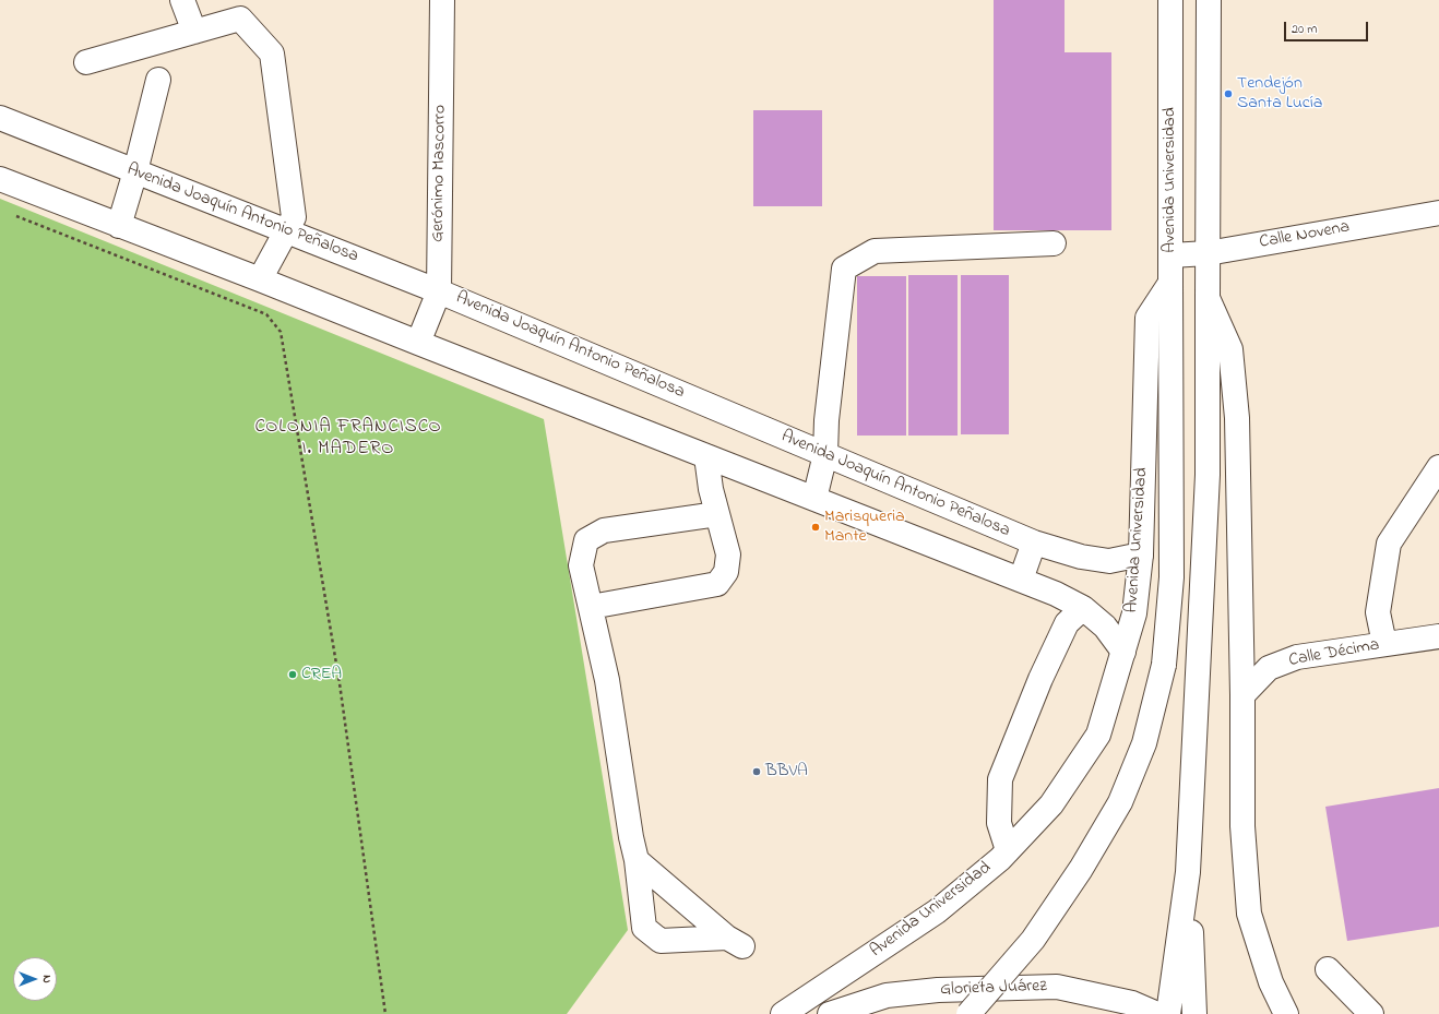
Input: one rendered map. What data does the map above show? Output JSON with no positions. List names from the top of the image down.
{
  "streets": {
    "main road": [
      "Gerónimo Mascorro",
      "Avenida Universidad",
      "Avenida Joaquín Antonio Peñalosa",
      "Calle Novena",
      "Calle Décima",
      "Glorieta Juárez"
    ]
  },
  "crossings": [
    ["Gerónimo Mascorro", "Avenida Joaquín Antonio Peñalosa"],
    ["Avenida Universidad", "Avenida Joaquín Antonio Peñalosa"],
    ["Avenida Universidad", "Calle Novena"]
  ],
  "districts": ["COLONIA FRANCISCO I. MADERO"],
  "places": [
    "Tendejón Santa Lucía",
    "Marisqueria Mante",
    "CREA",
    "BBVA"
  ],
  "scale_bar": "20 m",
  "north": "right"
}
